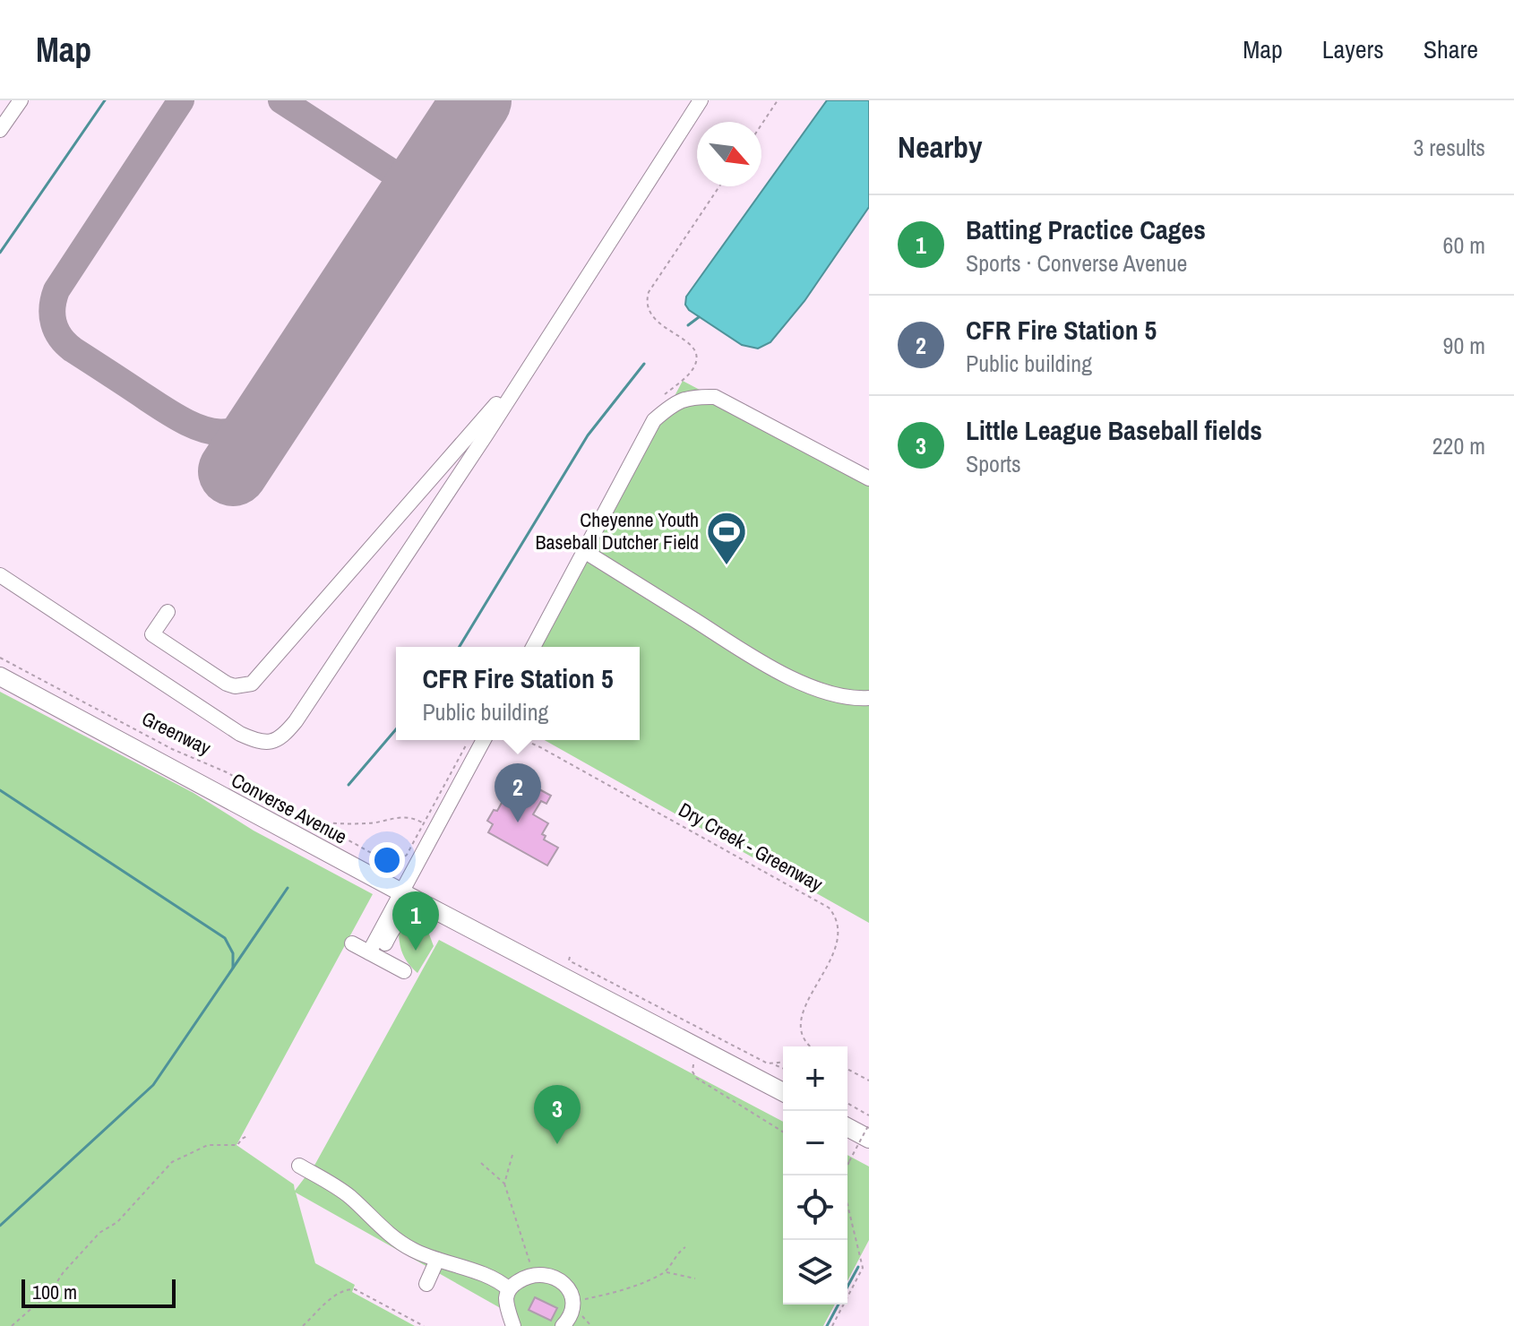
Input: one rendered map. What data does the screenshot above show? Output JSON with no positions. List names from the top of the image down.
{
  "streets": {
    "main road": ["Converse Avenue"],
    "path": ["Greenway", "Dry Creek - Greenway"]
  },
  "places": {
    "sports": ["Cheyenne Youth Baseball Dutcher Field"]
  },
  "scale_bar": "100 m",
  "north": "bottom right",
  "page": {
    "header": "Map",
    "nav": ["Map", "Layers", "Share"],
    "heading": ["Nearby", "3 results"],
    "list": [
      {
        "mark": "1",
        "name": "Batting Practice Cages",
        "note": "Sports · Converse Avenue",
        "value": "60 m"
      },
      {
        "mark": "2",
        "name": "CFR Fire Station 5",
        "note": "Public building",
        "value": "90 m"
      },
      {
        "mark": "3",
        "name": "Little League Baseball fields",
        "note": "Sports",
        "value": "220 m"
      }
    ],
    "popup": ["CFR Fire Station 5", "Public building"],
    "pins": ["2", "1", "3"],
    "map_buttons": ["+", "−"],
    "scale": "100 m"
  }
}
